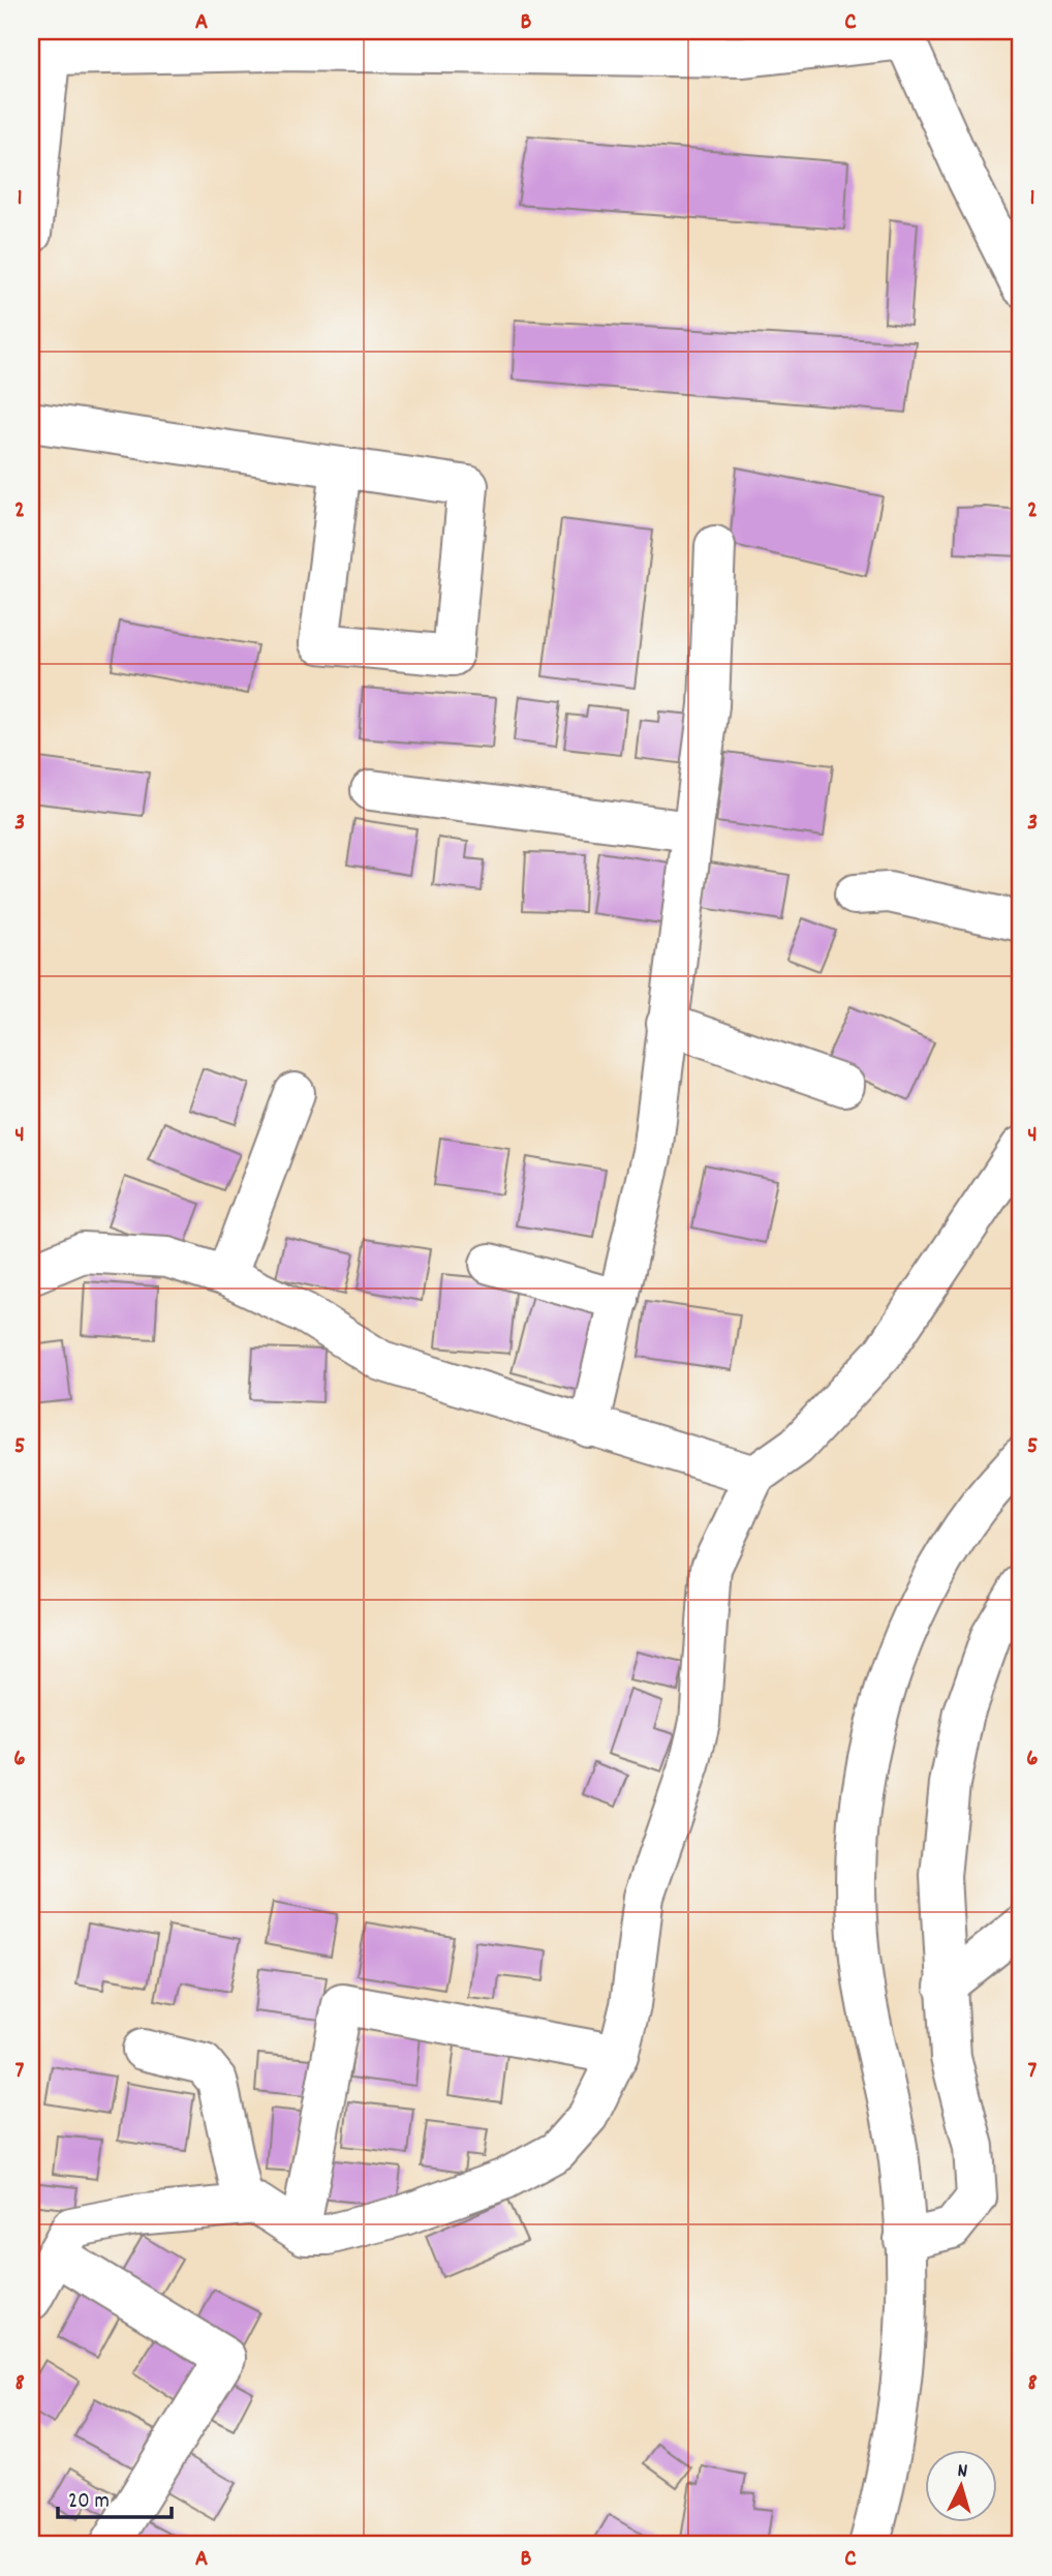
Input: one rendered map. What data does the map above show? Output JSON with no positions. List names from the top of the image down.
{
  "scale_bar": "20 m",
  "north": "top",
  "grid": {
    "columns": ["A", "B", "C"],
    "rows": [
      "1",
      "2",
      "3",
      "4",
      "5",
      "6",
      "7",
      "8"
    ]
  }
}
